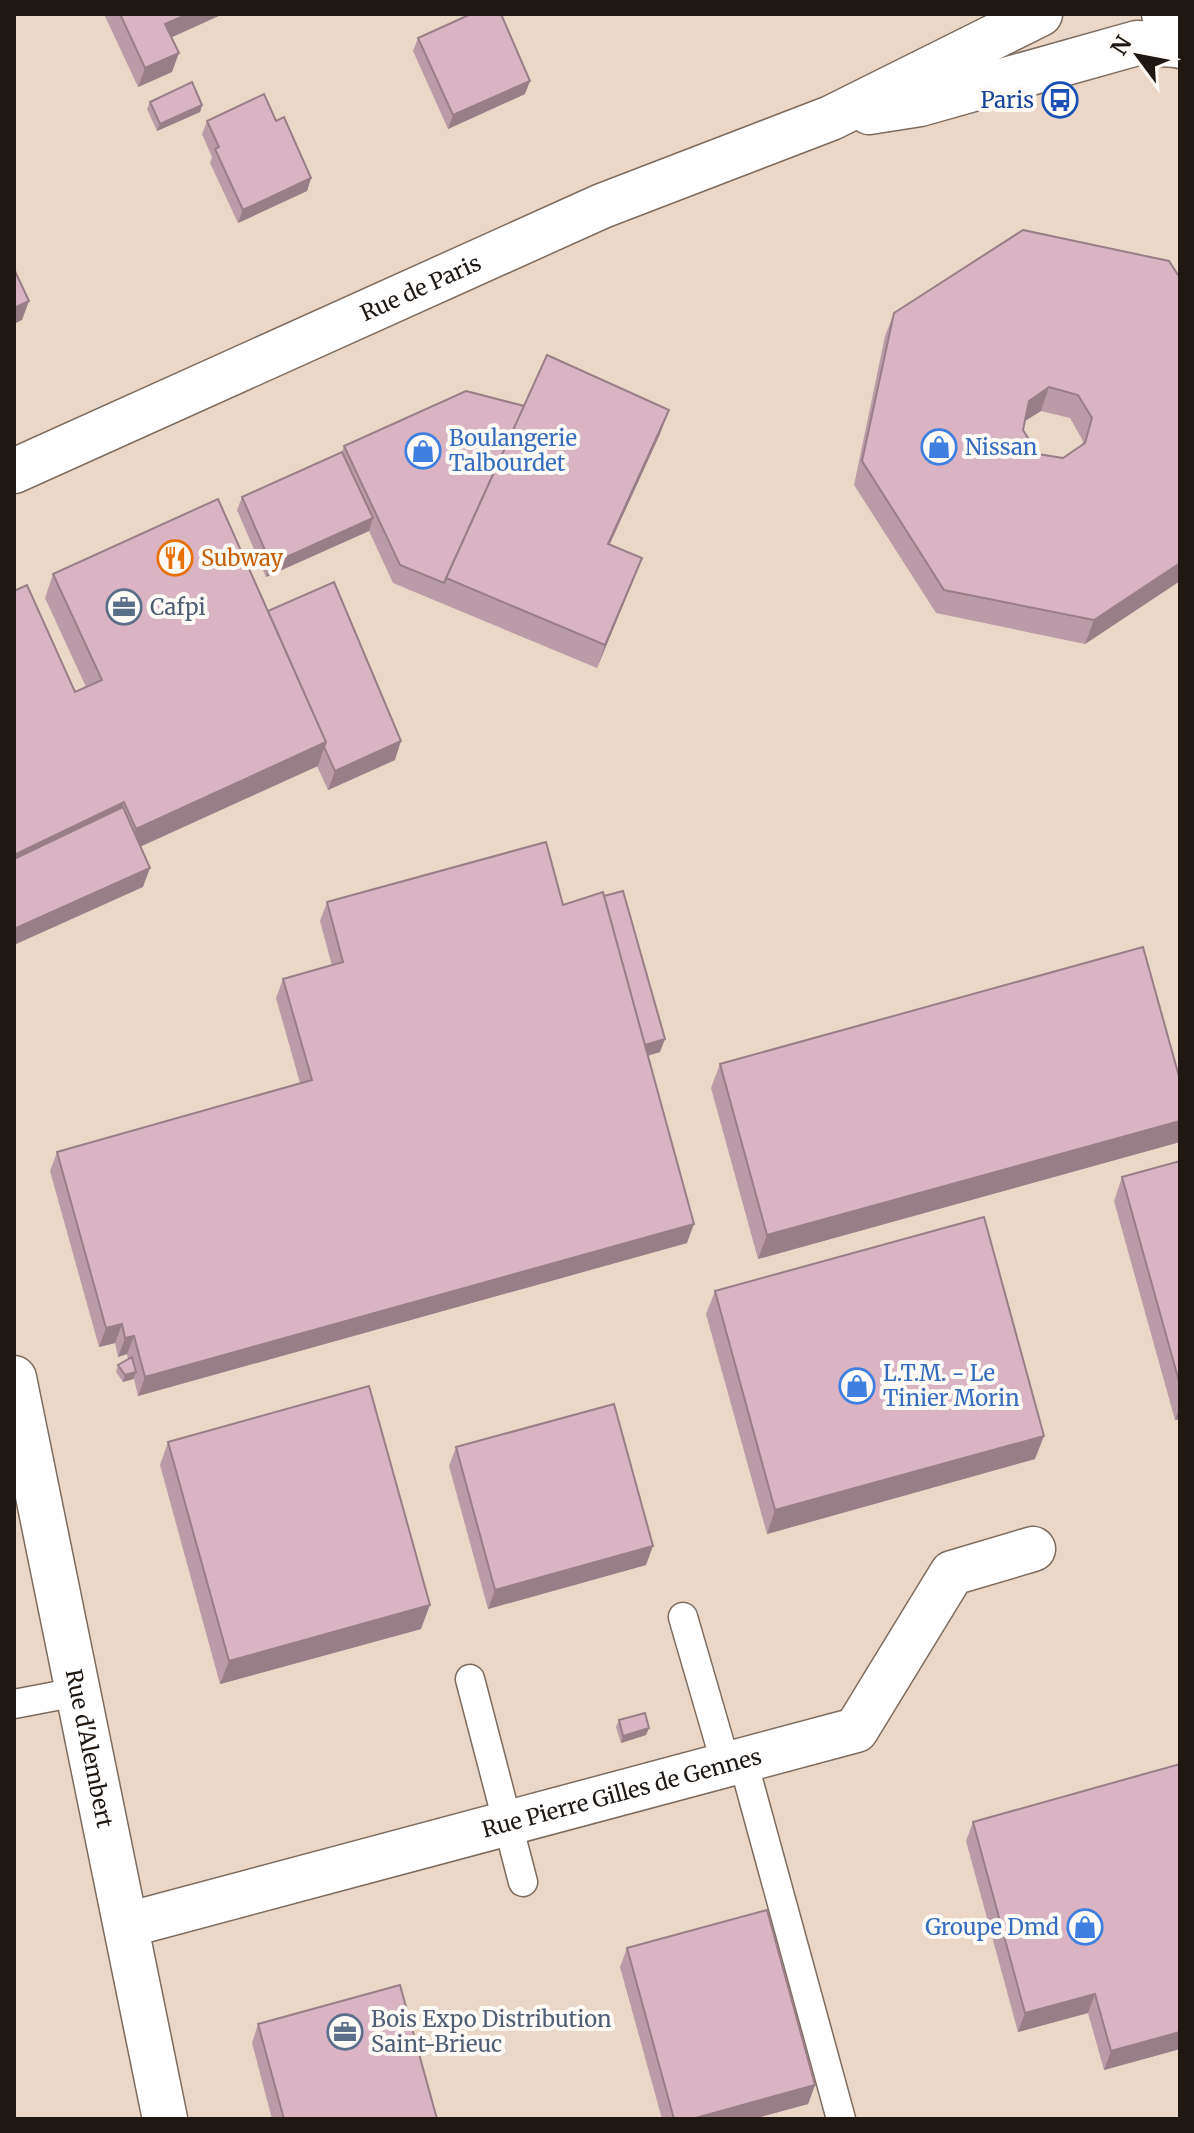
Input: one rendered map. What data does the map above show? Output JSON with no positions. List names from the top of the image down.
{
  "streets": {
    "street": ["Rue de Paris", "Rue d'Alembert", "Rue Pierre Gilles de Gennes"]
  },
  "crossings": [
    ["Rue d'Alembert", "Rue Pierre Gilles de Gennes"]
  ],
  "places": {
    "bus stop": ["Paris"],
    "shop": [
      "Nissan",
      "Boulangerie Talbourdet",
      "L.T.M. - Le Tinier Morin",
      "Groupe Dmd"
    ],
    "restaurant": ["Subway"],
    "office": ["Cafpi", "Bois Expo Distribution Saint-Brieuc"]
  },
  "north": "top left"
}
